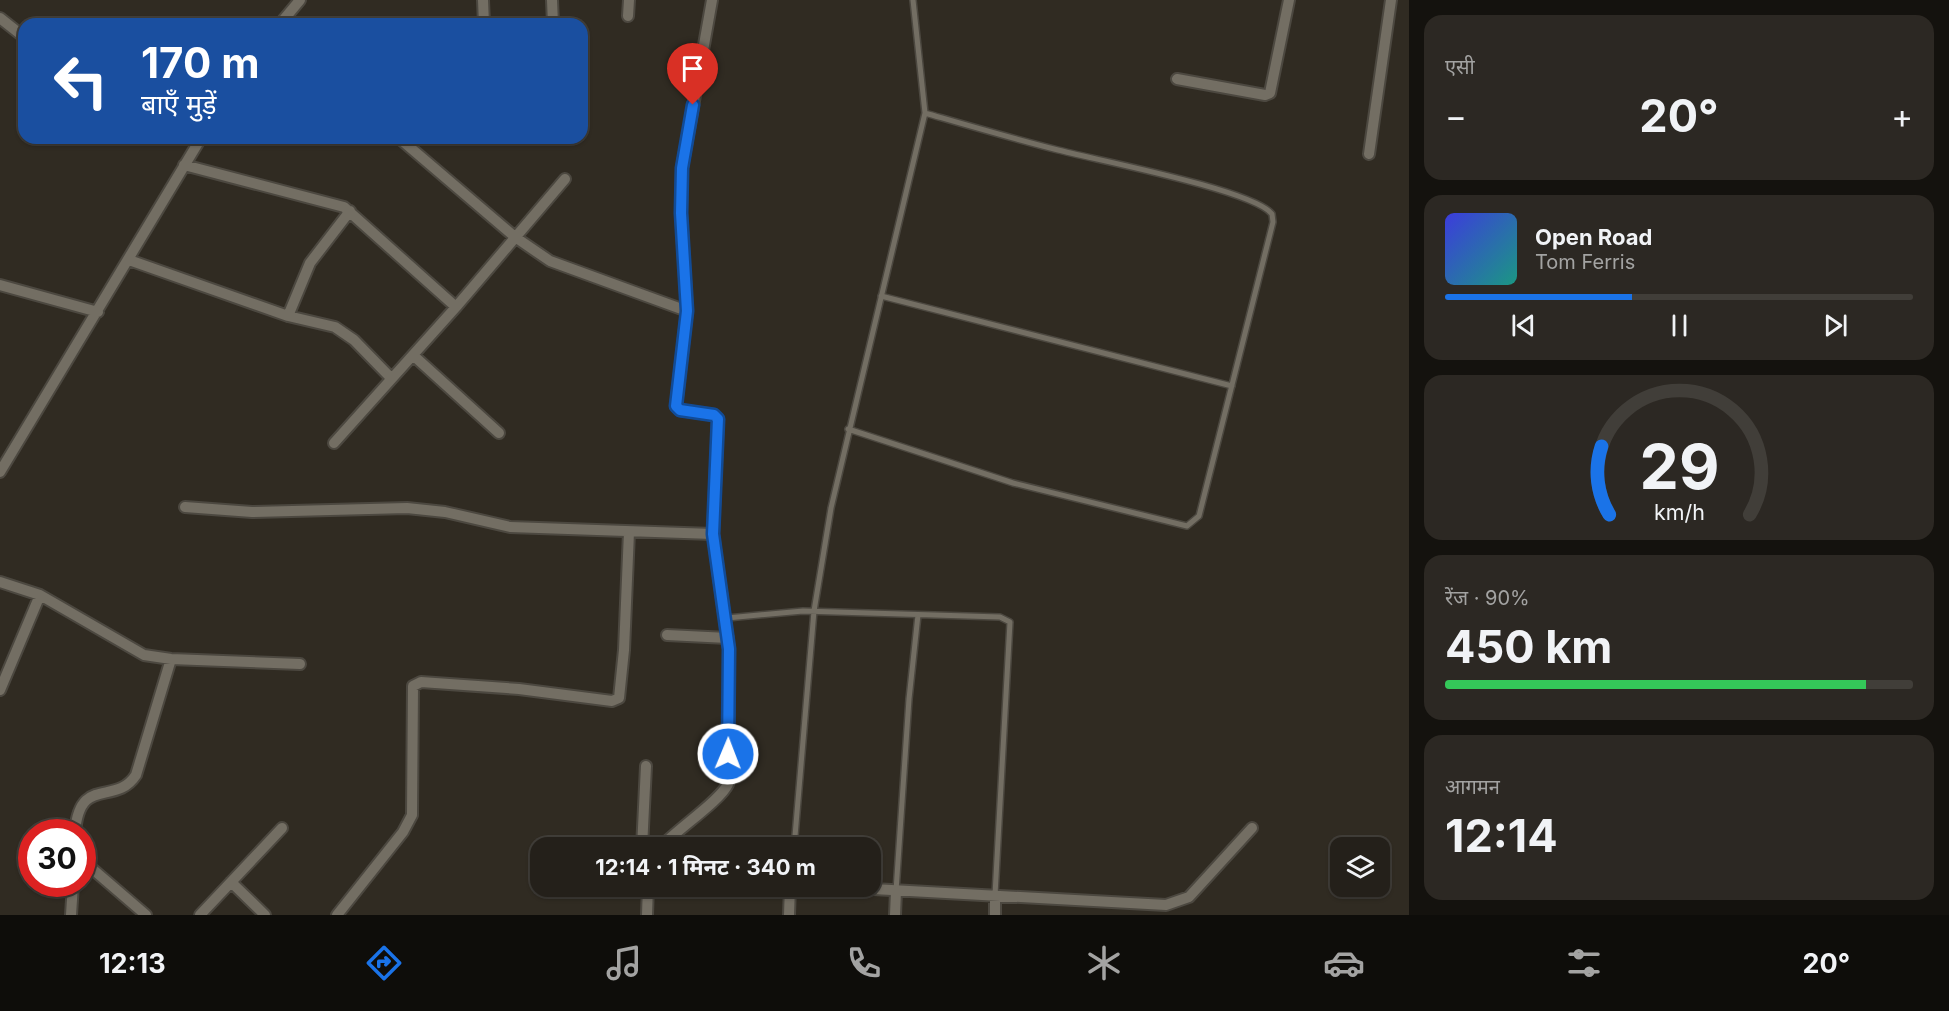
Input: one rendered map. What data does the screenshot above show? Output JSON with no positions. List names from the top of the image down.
{
  "page": {
    "tile": [
      "एसी",
      ["रेंज · 90%", "450 km"],
      ["आगमन", "12:14"]
    ],
    "turn": ["170 m", "बाएँ मुड़ें"],
    "heat": ["−", "20°", "+"],
    "song": ["Open Road", "Tom Ferris"],
    "limit": "30",
    "trip": "12:14 · 1 मिनट · 340 m",
    "tabs": ["12:13", "20°"],
    "gauge": ["29", "km/h"]
  }
}
